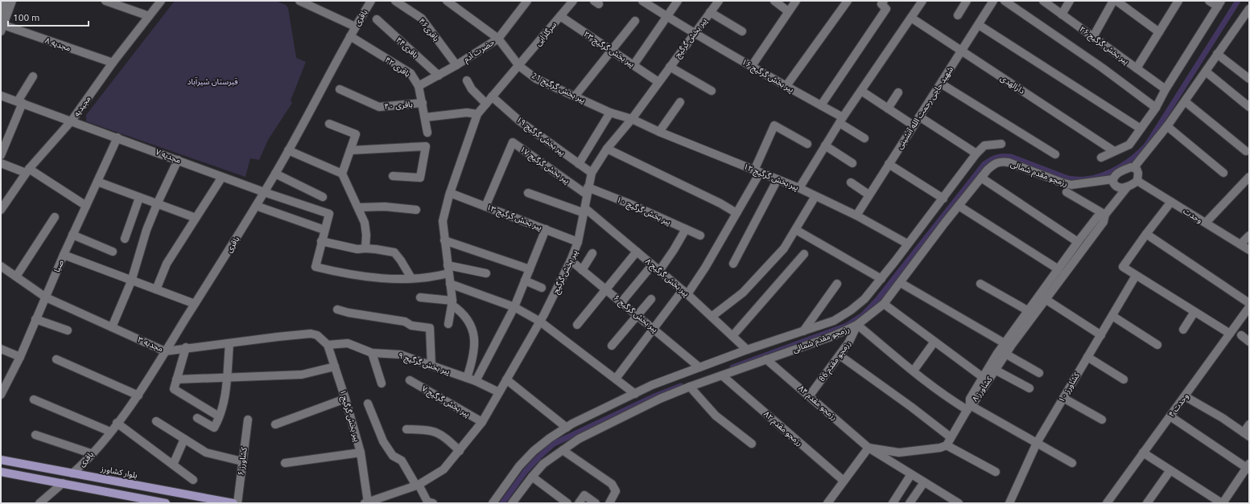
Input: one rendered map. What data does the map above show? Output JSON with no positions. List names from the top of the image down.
{
  "streets": {
    "main road": ["بلوار کشاورز"],
    "street": [
      "باقری",
      "باقری۴۶",
      "سرگلزایی",
      "پیر بخش گرگیج",
      "مجدیه ۸",
      "پیر بخش گرگیج ۲۶",
      "باقری۴۴",
      "پیر بخش گرگیج ۲۳",
      "حضرت آدم",
      "باقری ۴۲",
      "پیر بخش گرگیج ۱۶",
      "دارالهدی",
      "پیر بخش گرگیج 21",
      "باقری ۴۰",
      "مجیدیه",
      "شهید حاجی رحمت الله آنشینی",
      "پیر بخش گرگیج ۱۹",
      "مجدیه ۷",
      "پیر بخش گرگیج ۱۷",
      "رزمجو مقدم شمالی",
      "پیر بخش گرگیج ۱۲",
      "پیر بخش گرگیج ۱۰",
      "وحدت",
      "پیر بخش گرگیج ۱۳",
      "صبا",
      "پیر بخش گرگیج ۸",
      "پیر بخش گرگیج ۶",
      "مجدیه ۳",
      "رزمجو مقدم 86",
      "پیر بخش گرگیج ۹",
      "کشاورز ۱۰",
      "کشاورز ۸",
      "پیر بخش گرگیج ۷",
      "رزمجو مقدم ۸۴",
      "وحدت ۴",
      "پیر بخش گرگیج ۱",
      "رزمجو مقدم ۸۲",
      "کشاورز ۶"
    ]
  },
  "crossings": [
    ["باقری", "باقری ۴۲"],
    ["باقری", "مجدیه ۷"],
    ["باقری", "مجدیه ۳"],
    ["باقری", "بلوار کشاورز"],
    ["باقری۴۶", "حضرت آدم"],
    ["سرگلزایی", "پیر بخش گرگیج ۲۳"],
    ["سرگلزایی", "پیر بخش گرگیج 21"],
    ["سرگلزایی", "پیر بخش گرگیج ۱۹"],
    ["پیر بخش گرگیج", "پیر بخش گرگیج ۲۳"],
    ["پیر بخش گرگیج", "پیر بخش گرگیج ۱۶"],
    ["پیر بخش گرگیج", "پیر بخش گرگیج 21"],
    ["پیر بخش گرگیج", "پیر بخش گرگیج ۱۹"],
    ["پیر بخش گرگیج", "پیر بخش گرگیج ۱۷"],
    ["پیر بخش گرگیج", "پیر بخش گرگیج ۱۲"],
    ["پیر بخش گرگیج", "پیر بخش گرگیج ۱۰"],
    ["پیر بخش گرگیج", "پیر بخش گرگیج ۱۳"],
    ["پیر بخش گرگیج", "پیر بخش گرگیج ۸"],
    ["پیر بخش گرگیج", "پیر بخش گرگیج ۶"],
    ["پیر بخش گرگیج", "پیر بخش گرگیج ۹"],
    ["پیر بخش گرگیج", "پیر بخش گرگیج ۷"],
    ["پیر بخش گرگیج", "پیر بخش گرگیج ۱"],
    ["مجدیه ۸", "مجیدیه"],
    ["باقری۴۴", "حضرت آدم"],
    ["حضرت آدم", "باقری ۴۲"],
    ["حضرت آدم", "پیر بخش گرگیج 21"],
    ["باقری ۴۲", "باقری ۴۰"],
    ["دارالهدی", "شهید حاجی رحمت الله آنشینی"],
    ["پیر بخش گرگیج 21", "پیر بخش گرگیج ۱۲"],
    ["مجیدیه", "مجدیه ۷"],
    ["شهید حاجی رحمت الله آنشینی", "پیر بخش گرگیج ۱۲"],
    ["مجدیه ۷", "صبا"],
    ["پیر بخش گرگیج ۱۷", "پیر بخش گرگیج ۱۰"],
    ["پیر بخش گرگیج ۱۷", "پیر بخش گرگیج ۱۳"],
    ["رزمجو مقدم شمالی", "وحدت"],
    ["رزمجو مقدم شمالی", "رزمجو مقدم 86"],
    ["رزمجو مقدم شمالی", "رزمجو مقدم ۸۴"],
    ["رزمجو مقدم شمالی", "رزمجو مقدم ۸۲"],
    ["صبا", "مجدیه ۳"],
    ["مجدیه ۳", "پیر بخش گرگیج ۱"],
    ["رزمجو مقدم 86", "رزمجو مقدم ۸۴"],
    ["پیر بخش گرگیج ۹", "پیر بخش گرگیج ۱"]
  ],
  "parks": ["قبرستان شیرآباد"],
  "scale_bar": "100 m"
}
